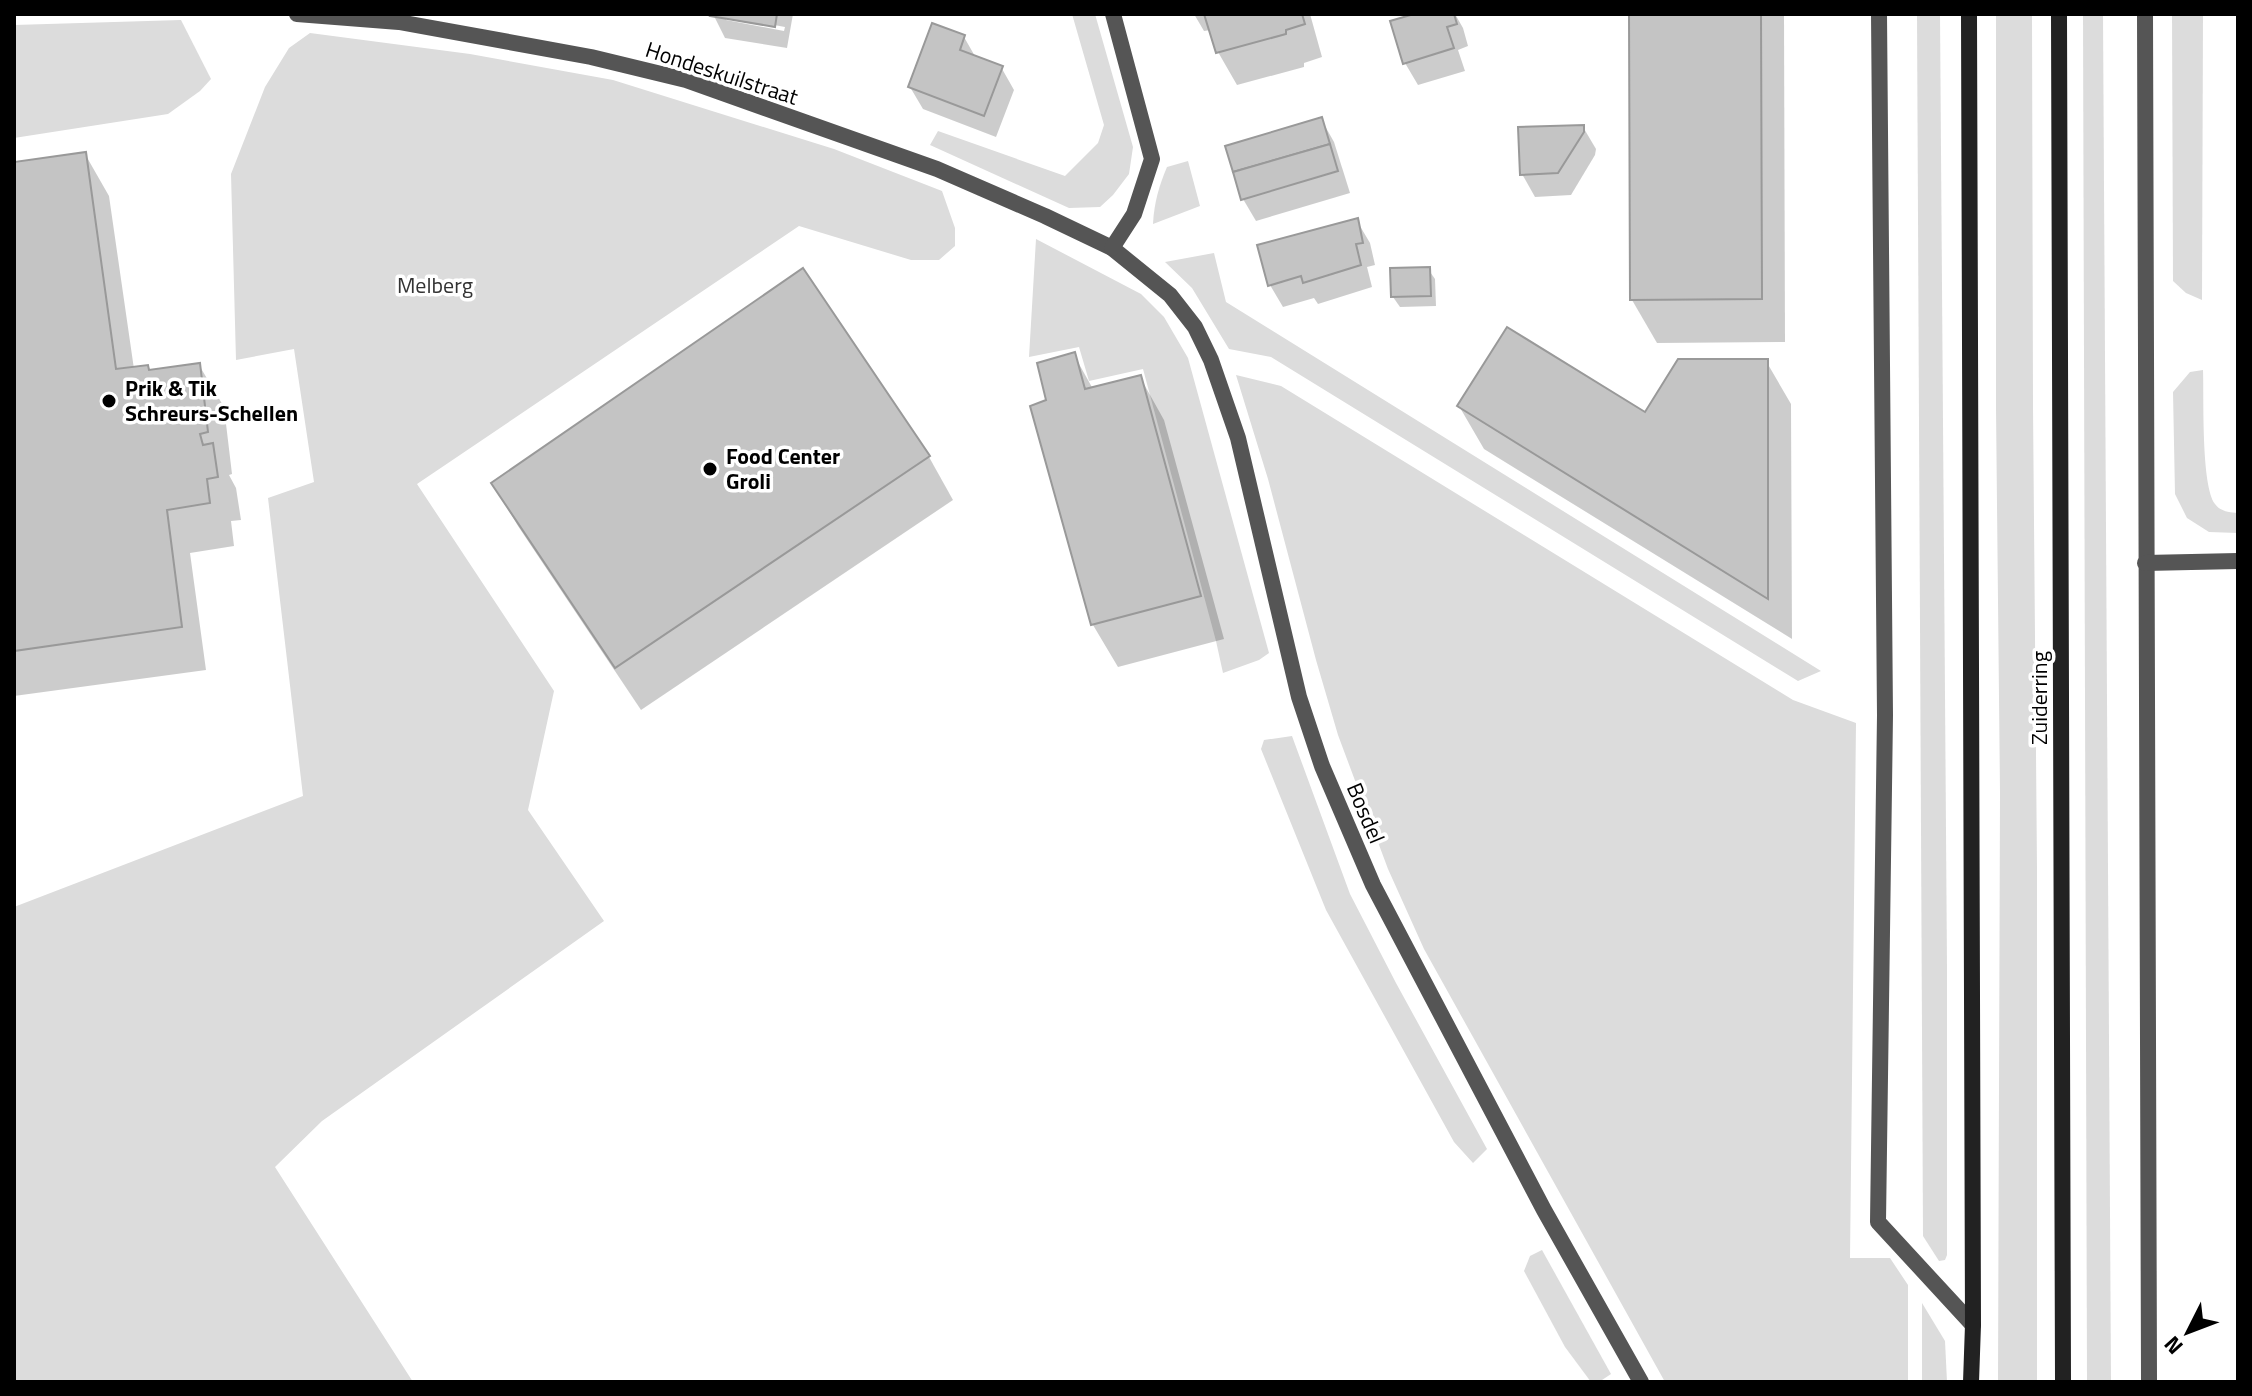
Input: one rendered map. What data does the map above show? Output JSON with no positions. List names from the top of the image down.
{
  "streets": {
    "main road": ["Zuiderring"],
    "street": ["Hondeskuilstraat", "Bosdel"]
  },
  "crossings": [
    ["Hondeskuilstraat", "Bosdel"]
  ],
  "parks": ["Melberg"],
  "places": ["Prik & Tik Schreurs-Schellen", "Food Center Groli"],
  "north": "bottom left"
}
